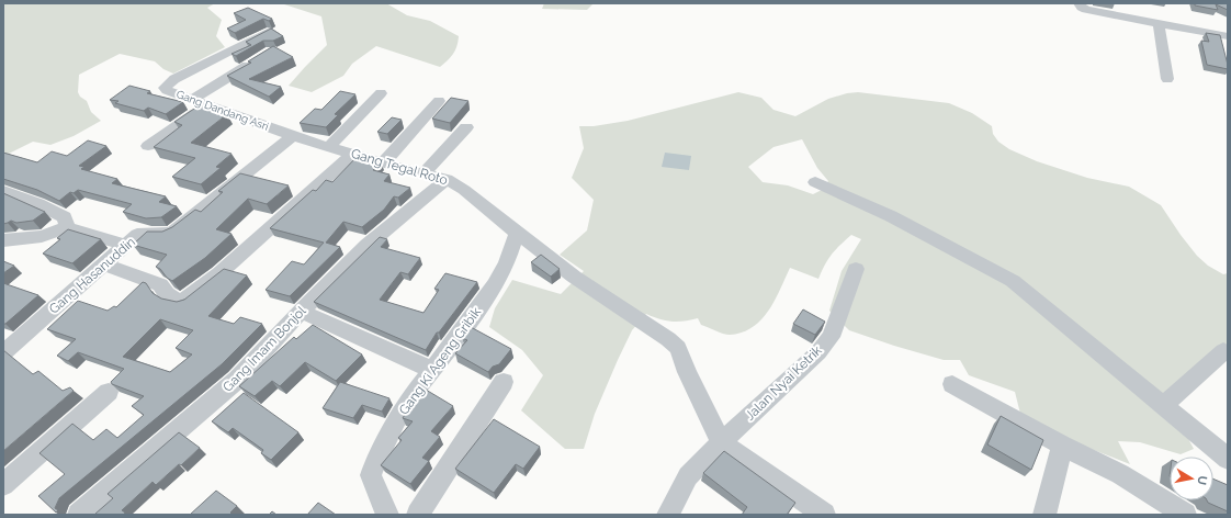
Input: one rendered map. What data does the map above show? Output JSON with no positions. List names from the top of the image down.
{
  "streets": {
    "street": [
      "Gang Dandang Asri",
      "Gang Tegal Roto",
      "Gang Hasanuddin",
      "Gang Imam Bonjol",
      "Gang Ki Ageng Gribik",
      "Jalan Nyai Ketrik"
    ]
  },
  "crossings": [
    ["Gang Dandang Asri", "Gang Tegal Roto"],
    ["Gang Dandang Asri", "Gang Hasanuddin"],
    ["Gang Tegal Roto", "Gang Hasanuddin"],
    ["Gang Tegal Roto", "Gang Imam Bonjol"],
    ["Gang Tegal Roto", "Gang Ki Ageng Gribik"],
    ["Gang Tegal Roto", "Jalan Nyai Ketrik"]
  ],
  "north": "right"
}
